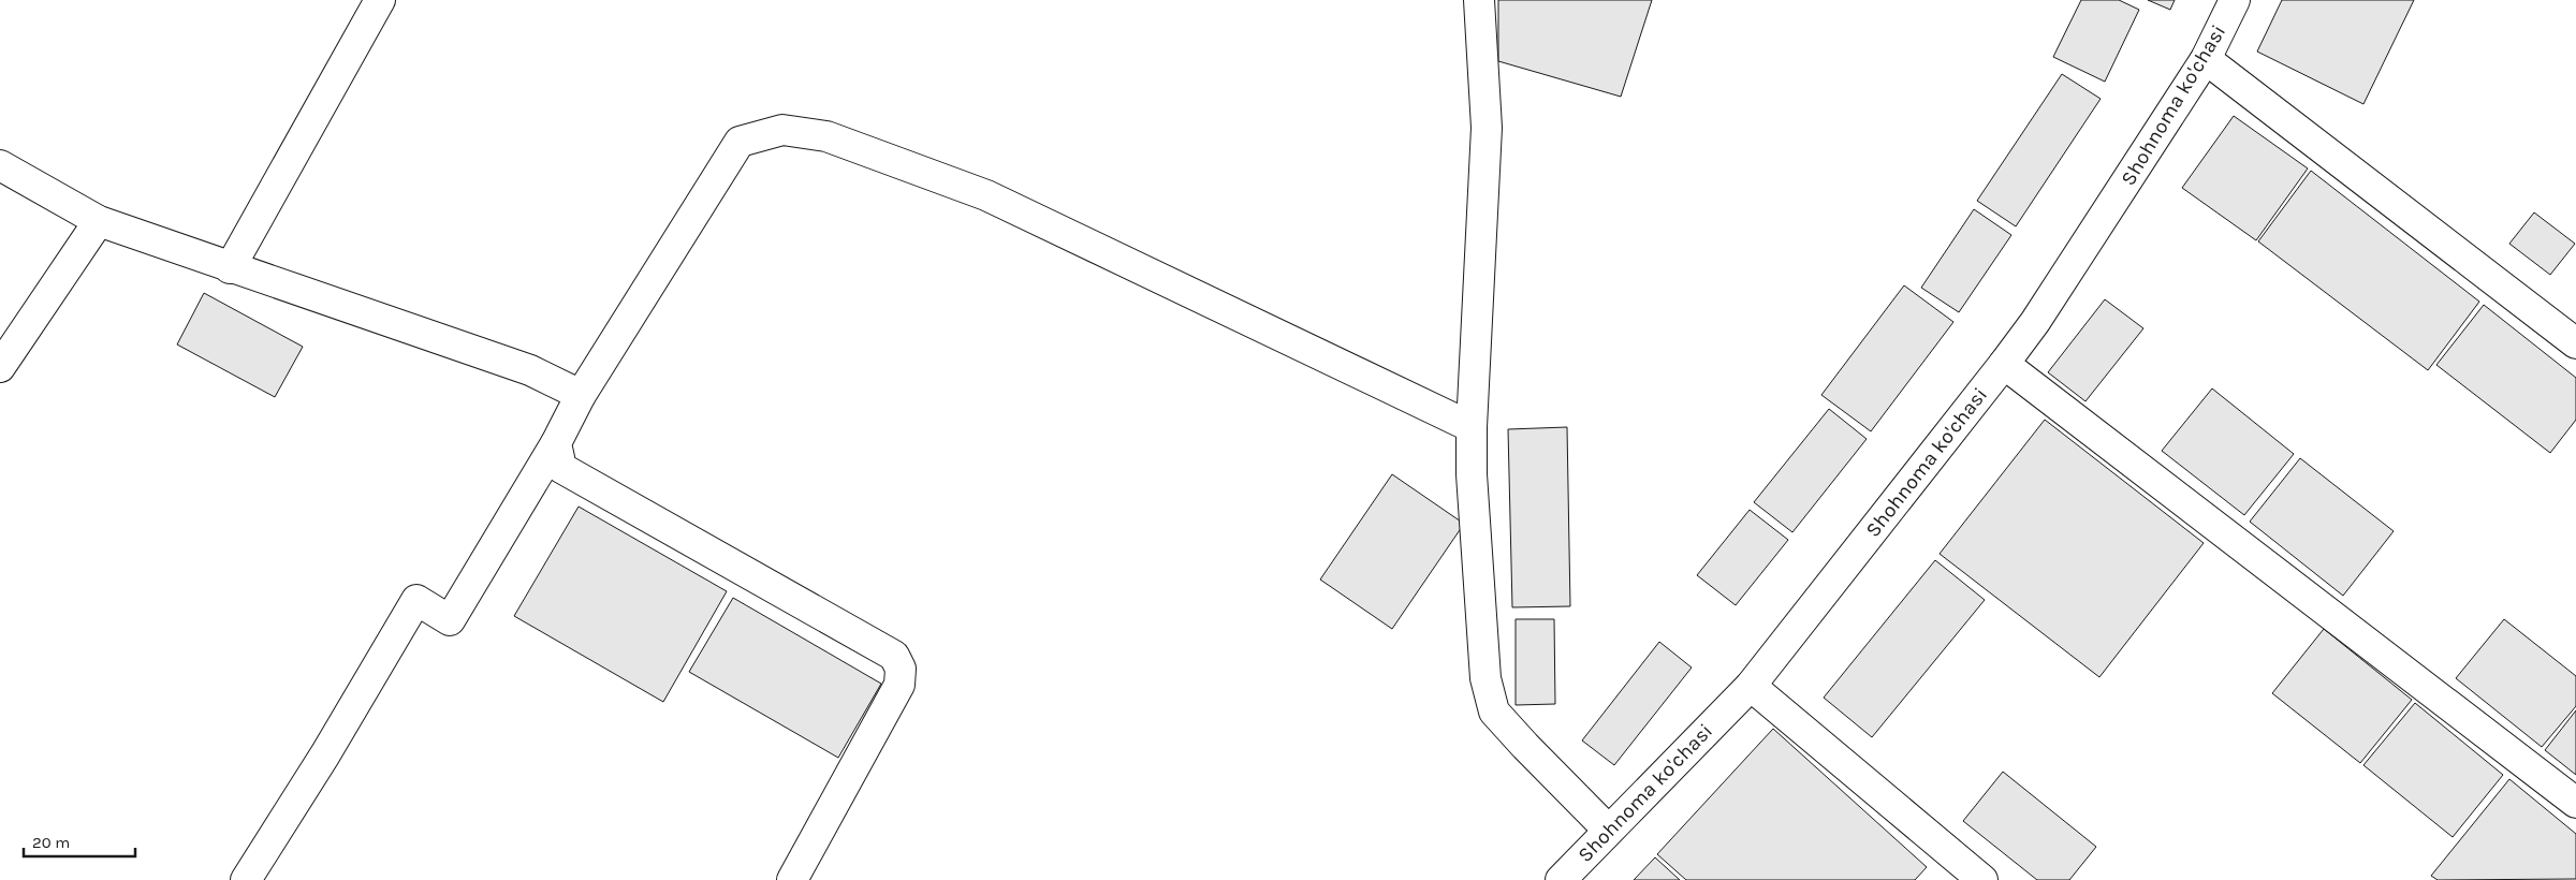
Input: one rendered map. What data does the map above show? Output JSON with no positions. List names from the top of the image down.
{
  "streets": {
    "street": ["Shohnoma ko'chasi"]
  },
  "scale_bar": "20 m"
}
